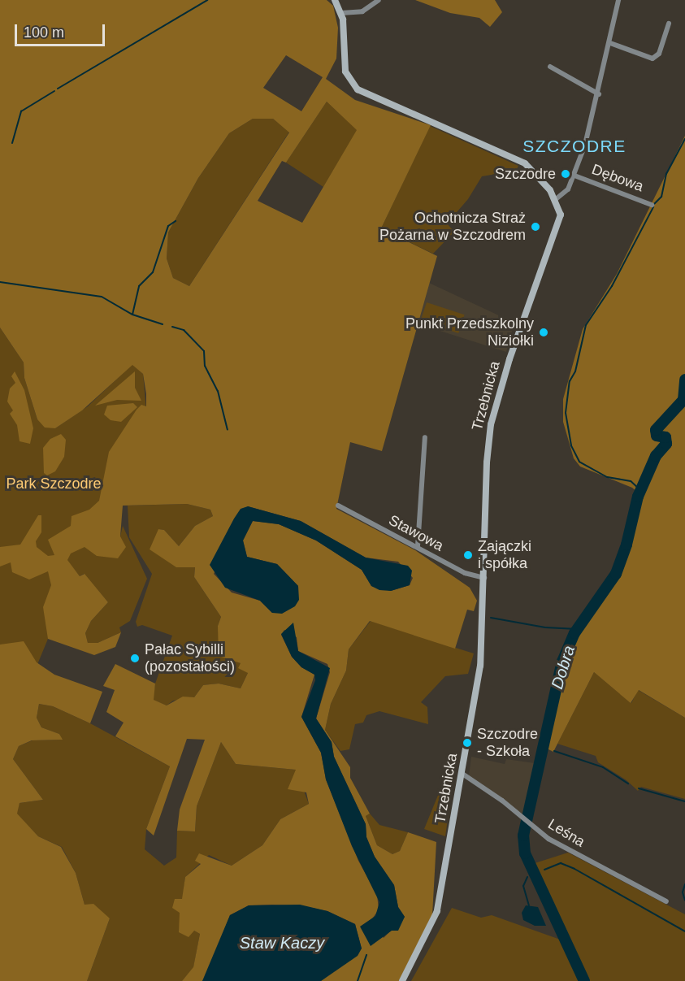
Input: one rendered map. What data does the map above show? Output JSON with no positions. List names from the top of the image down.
{
  "streets": {
    "street": [
      "Dębowa",
      "Trzebnicka",
      "Stawowa",
      "Leśna"
    ]
  },
  "crossings": [
    ["Trzebnicka", "Stawowa"],
    ["Trzebnicka", "Leśna"]
  ],
  "districts": ["SZCZODRE"],
  "water": ["Dobra", "Staw Kaczy"],
  "parks": ["Park Szczodre"],
  "places": [
    "Szczodre",
    "Ochotnicza Straż Pożarna w Szczodrem",
    "Punkt Przedszkolny Niziołki",
    "Zajączki i spółka",
    "Pałac Sybilli (pozostałości)",
    "Szczodre - Szkoła"
  ],
  "scale_bar": "100 m"
}
